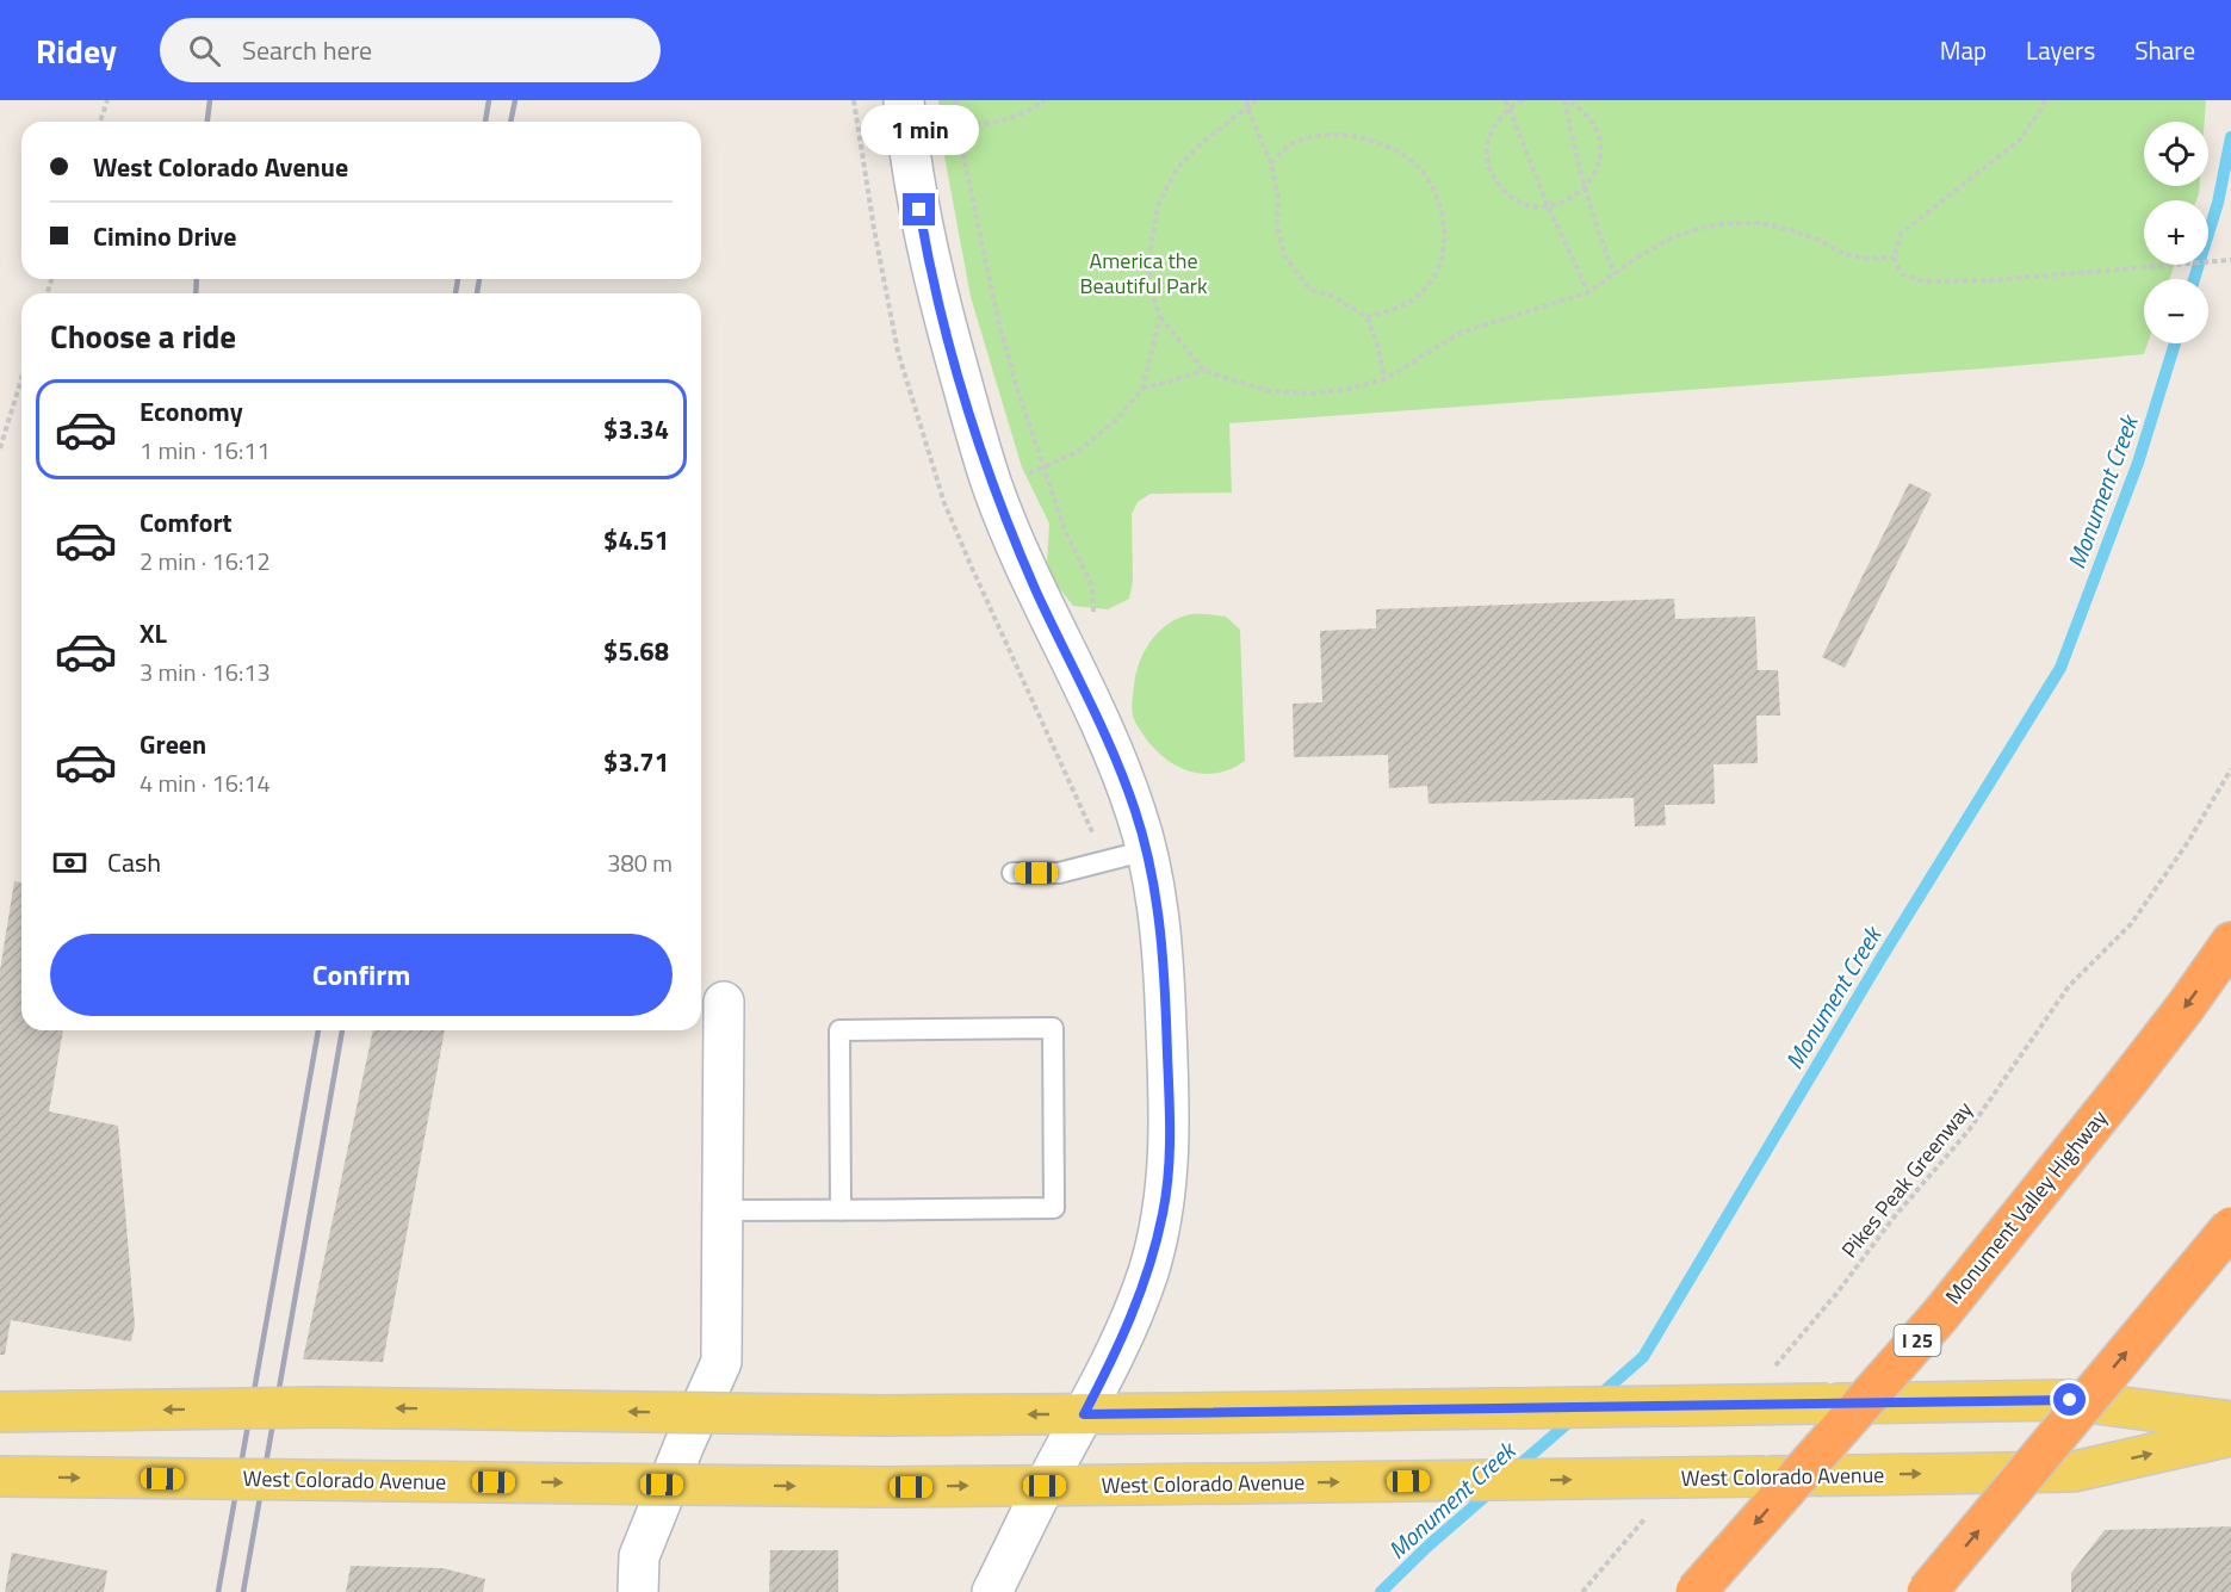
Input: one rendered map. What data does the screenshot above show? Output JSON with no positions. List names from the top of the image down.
{
  "streets": {
    "highway": ["Monument Valley Highway", "I 25"],
    "main road": ["West Colorado Avenue"],
    "path": ["Pikes Peak Greenway"]
  },
  "water": ["Monument Creek"],
  "parks": ["America the Beautiful Park"],
  "page": {
    "header": "Ridey",
    "search": "Search here",
    "nav": ["Map", "Layers", "Share"],
    "bubble": "1 min",
    "map_buttons": ["+", "−"],
    "banner": ["West Colorado Avenue", "Cimino Drive"],
    "heading": "Choose a ride",
    "list": [
      {
        "name": "Economy",
        "note": "1 min · 16:11",
        "value": "$3.34"
      },
      {
        "name": "Comfort",
        "note": "2 min · 16:12",
        "value": "$4.51"
      },
      {
        "name": "XL",
        "note": "3 min · 16:13",
        "value": "$5.68"
      },
      {
        "name": "Green",
        "note": "4 min · 16:14",
        "value": "$3.71"
      }
    ],
    "pay": ["Cash", "380 m"],
    "buttons": "Confirm"
  }
}
